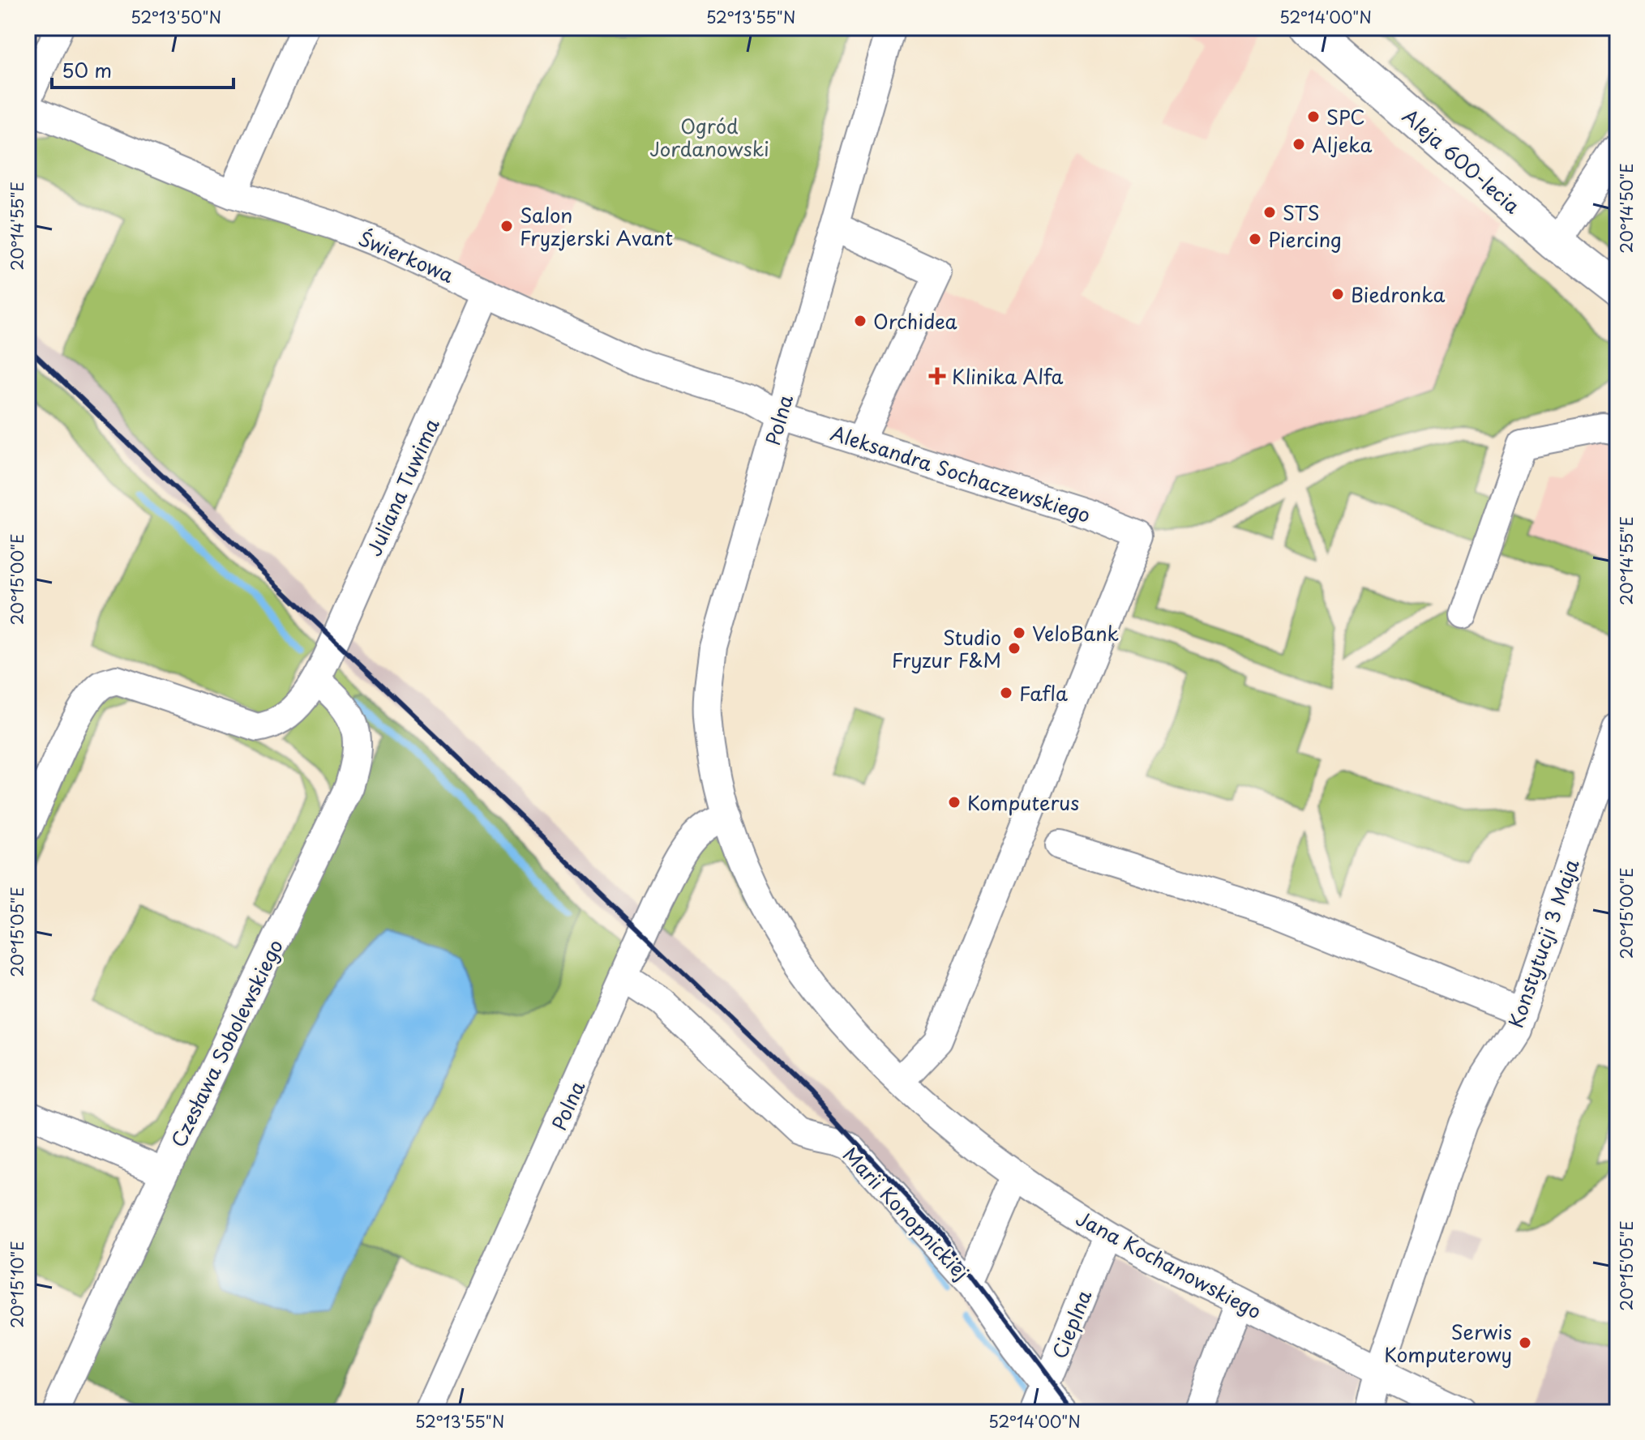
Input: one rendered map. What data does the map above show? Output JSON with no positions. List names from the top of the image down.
{
  "streets": {
    "main road": ["Aleja 600-lecia"],
    "street": [
      "Świerkowa",
      "Polna",
      "Aleksandra Sochaczewskiego",
      "Juliana Tuwima",
      "Konstytucji 3 Maja",
      "Czesława Sobolewskiego",
      "Marii Konopnickiej",
      "Jana Kochanowskiego",
      "Cieplna"
    ]
  },
  "crossings": [
    ["Świerkowa", "Polna"],
    ["Świerkowa", "Aleksandra Sochaczewskiego"],
    ["Świerkowa", "Juliana Tuwima"],
    ["Polna", "Aleksandra Sochaczewskiego"],
    ["Polna", "Marii Konopnickiej"],
    ["Polna", "Jana Kochanowskiego"],
    ["Aleksandra Sochaczewskiego", "Jana Kochanowskiego"],
    ["Juliana Tuwima", "Czesława Sobolewskiego"],
    ["Konstytucji 3 Maja", "Jana Kochanowskiego"],
    ["Marii Konopnickiej", "Cieplna"],
    ["Jana Kochanowskiego", "Cieplna"]
  ],
  "parks": ["Ogród Jordanowski"],
  "places": {
    "other": [
      "SPC",
      "Aljeka",
      "STS",
      "Salon Fryzjerski Avant",
      "Piercing",
      "Biedronka",
      "Orchidea",
      "VeloBank",
      "Studio Fryzur F&M",
      "Fafla",
      "Komputerus",
      "Serwis Komputerowy"
    ],
    "health": ["Klinika Alfa"]
  },
  "scale_bar": "50 m",
  "coordinates": [
    "52°13'50\"N",
    "52°13'55\"N",
    "52°14'00\"N",
    "20°14'50\"E",
    "20°14'55\"E",
    "20°15'00\"E",
    "20°15'05\"E",
    "20°15'10\"E"
  ]
}
